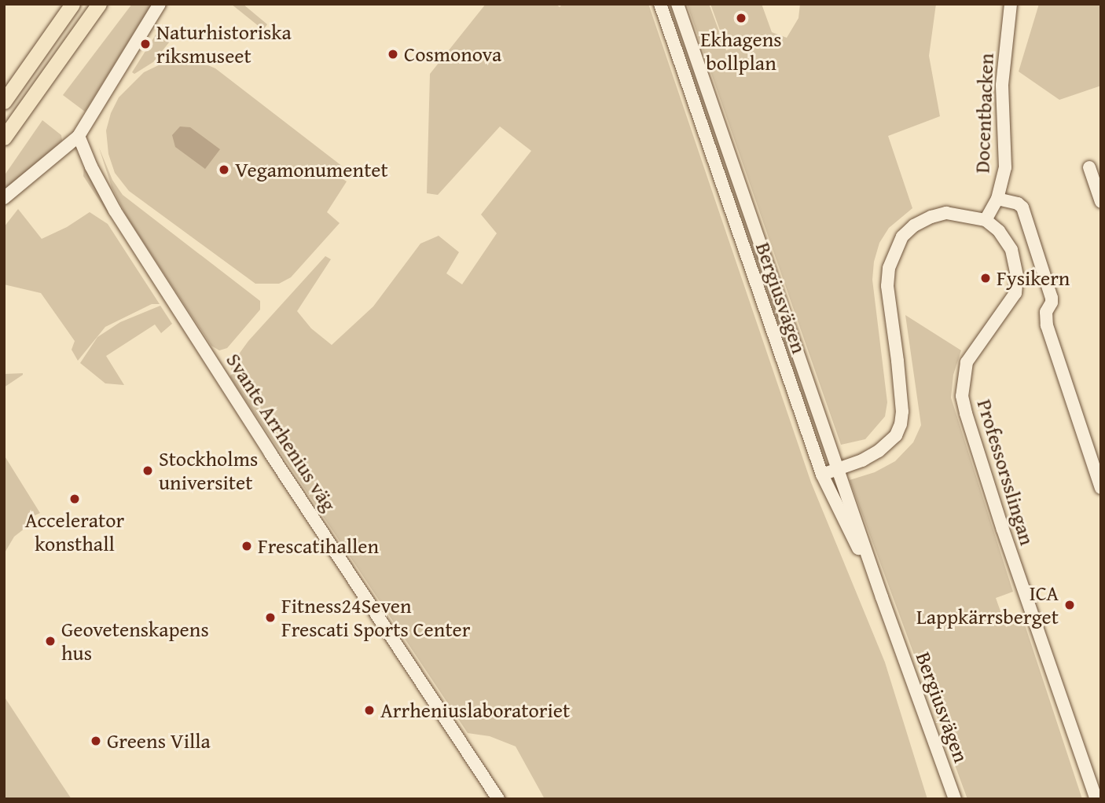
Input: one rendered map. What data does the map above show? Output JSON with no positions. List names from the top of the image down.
{
  "streets": {
    "street": [
      "Docentbacken",
      "Bergiusvägen",
      "Svante Arrhenius väg",
      "Professorsslingan"
    ]
  },
  "crossings": [
    ["Docentbacken", "Professorsslingan"]
  ],
  "places": [
    "Ekhagens bollplan",
    "Naturhistoriska riksmuseet",
    "Cosmonova",
    "Vegamonumentet",
    "Fysikern",
    "Stockholms universitet",
    "Accelerator konsthall",
    "Frescatihallen",
    "ICA Lappkärrsberget",
    "Fitness24Seven Frescati Sports Center",
    "Geovetenskapens hus",
    "Arrheniuslaboratoriet",
    "Greens Villa"
  ]
}
